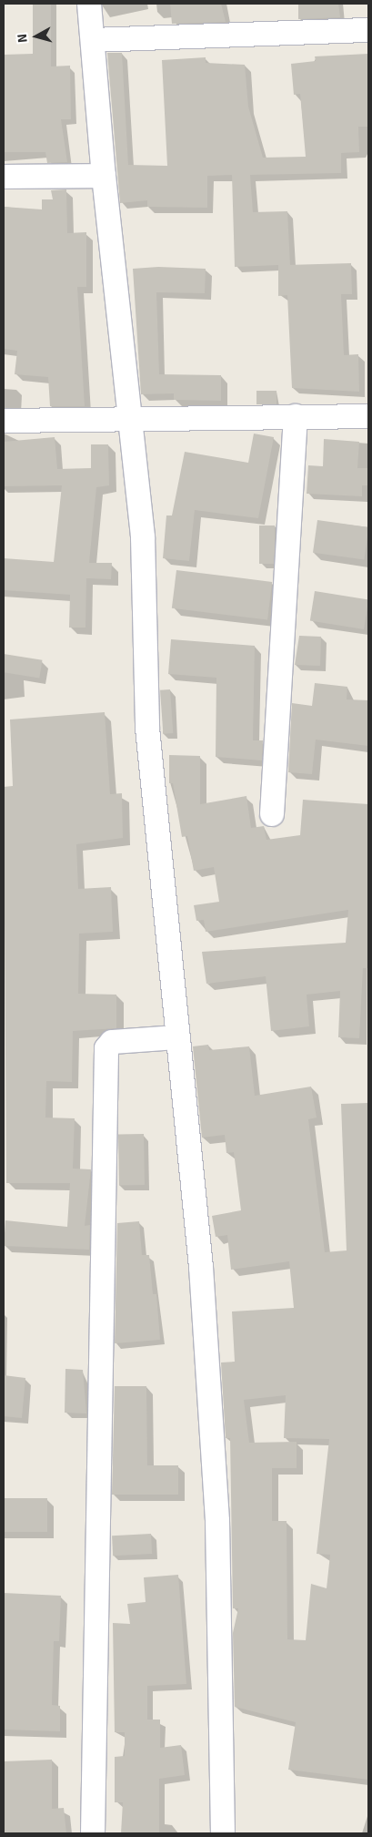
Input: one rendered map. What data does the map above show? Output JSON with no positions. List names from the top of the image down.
{
  "north": "left"
}
